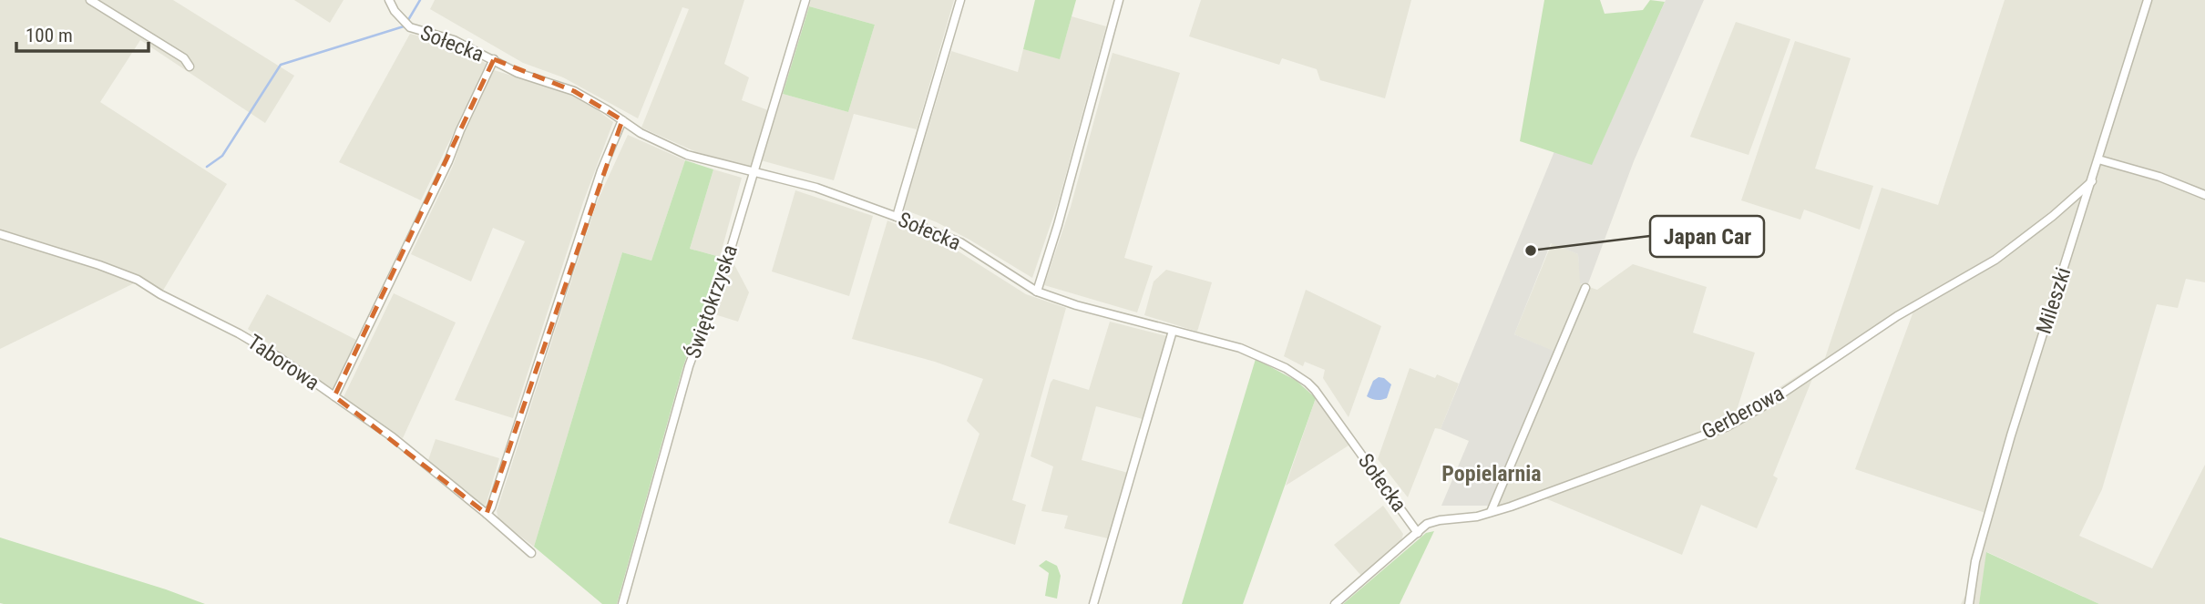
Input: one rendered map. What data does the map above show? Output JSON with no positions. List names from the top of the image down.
{
  "streets": {
    "street": [
      "Sołecka",
      "Mileszki",
      "Świętokrzyska",
      "Taborowa",
      "Gerberowa"
    ]
  },
  "crossings": [
    ["Sołecka", "Świętokrzyska"],
    ["Sołecka", "Gerberowa"],
    ["Mileszki", "Gerberowa"]
  ],
  "districts": ["Popielarnia"],
  "places": ["Japan Car"],
  "scale_bar": "100 m"
}
